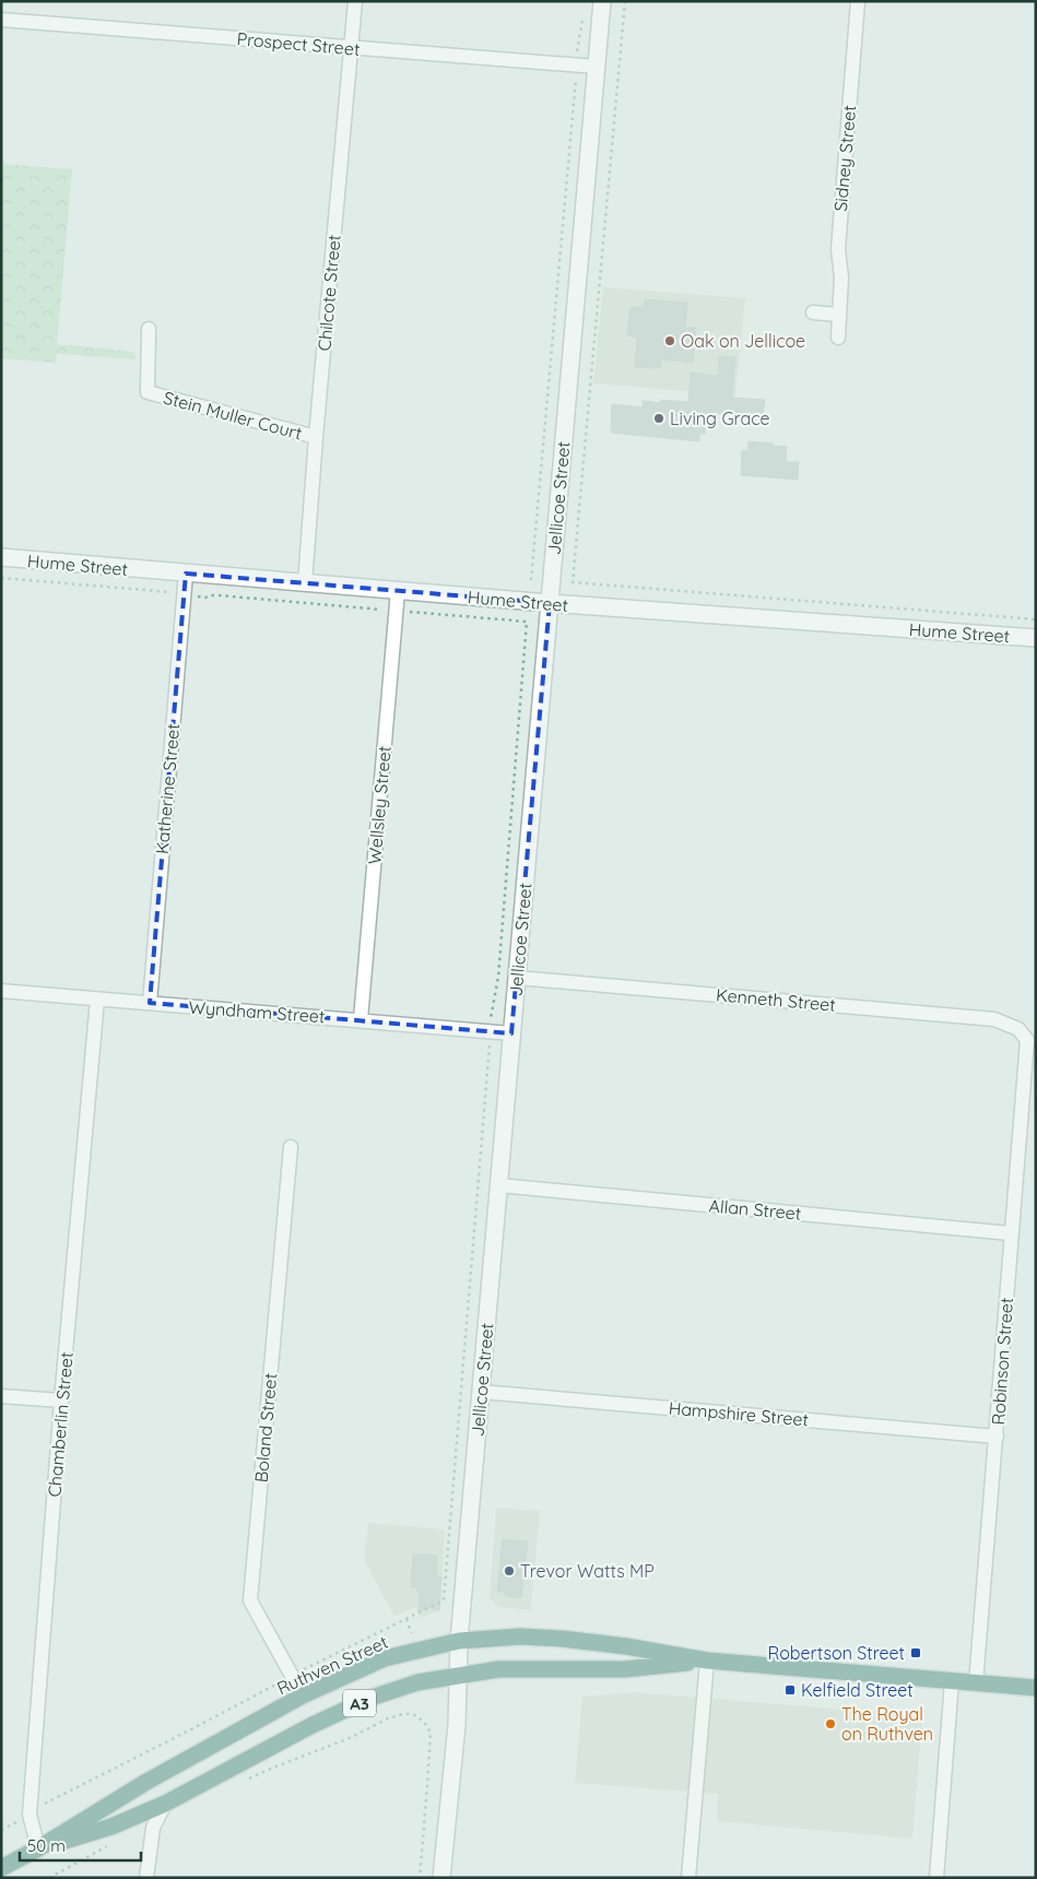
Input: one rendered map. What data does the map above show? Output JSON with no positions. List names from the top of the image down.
{
  "streets": {
    "highway": ["Ruthven Street", "A3"],
    "street": [
      "Prospect Street",
      "Sidney Street",
      "Chilcote Street",
      "Stein Muller Court",
      "Jellicoe Street",
      "Hume Street",
      "Katherine Street",
      "Wellsley Street",
      "Kenneth Street",
      "Wyndham Street",
      "Allan Street",
      "Robinson Street",
      "Hampshire Street",
      "Chamberlin Street",
      "Boland Street"
    ]
  },
  "crossings": [
    ["Prospect Street", "Chilcote Street"],
    ["Prospect Street", "Jellicoe Street"],
    ["Chilcote Street", "Stein Muller Court"],
    ["Chilcote Street", "Hume Street"],
    ["Jellicoe Street", "Hume Street"],
    ["Jellicoe Street", "Kenneth Street"],
    ["Jellicoe Street", "Wyndham Street"],
    ["Jellicoe Street", "Allan Street"],
    ["Jellicoe Street", "Hampshire Street"],
    ["Jellicoe Street", "Ruthven Street"],
    ["Hume Street", "Katherine Street"],
    ["Hume Street", "Wellsley Street"],
    ["Katherine Street", "Wyndham Street"],
    ["Wellsley Street", "Wyndham Street"],
    ["Kenneth Street", "Robinson Street"],
    ["Wyndham Street", "Chamberlin Street"],
    ["Allan Street", "Robinson Street"],
    ["Robinson Street", "Hampshire Street"],
    ["Robinson Street", "Ruthven Street"],
    ["Chamberlin Street", "Ruthven Street"],
    ["Boland Street", "Ruthven Street"]
  ],
  "places": {
    "other": [
      "Oak on Jellicoe",
      "Living Grace",
      "Trevor Watts MP",
      "The Royal on Ruthven"
    ],
    "transit": ["Robertson Street", "Kelfield Street"]
  },
  "scale_bar": "50 m"
}
